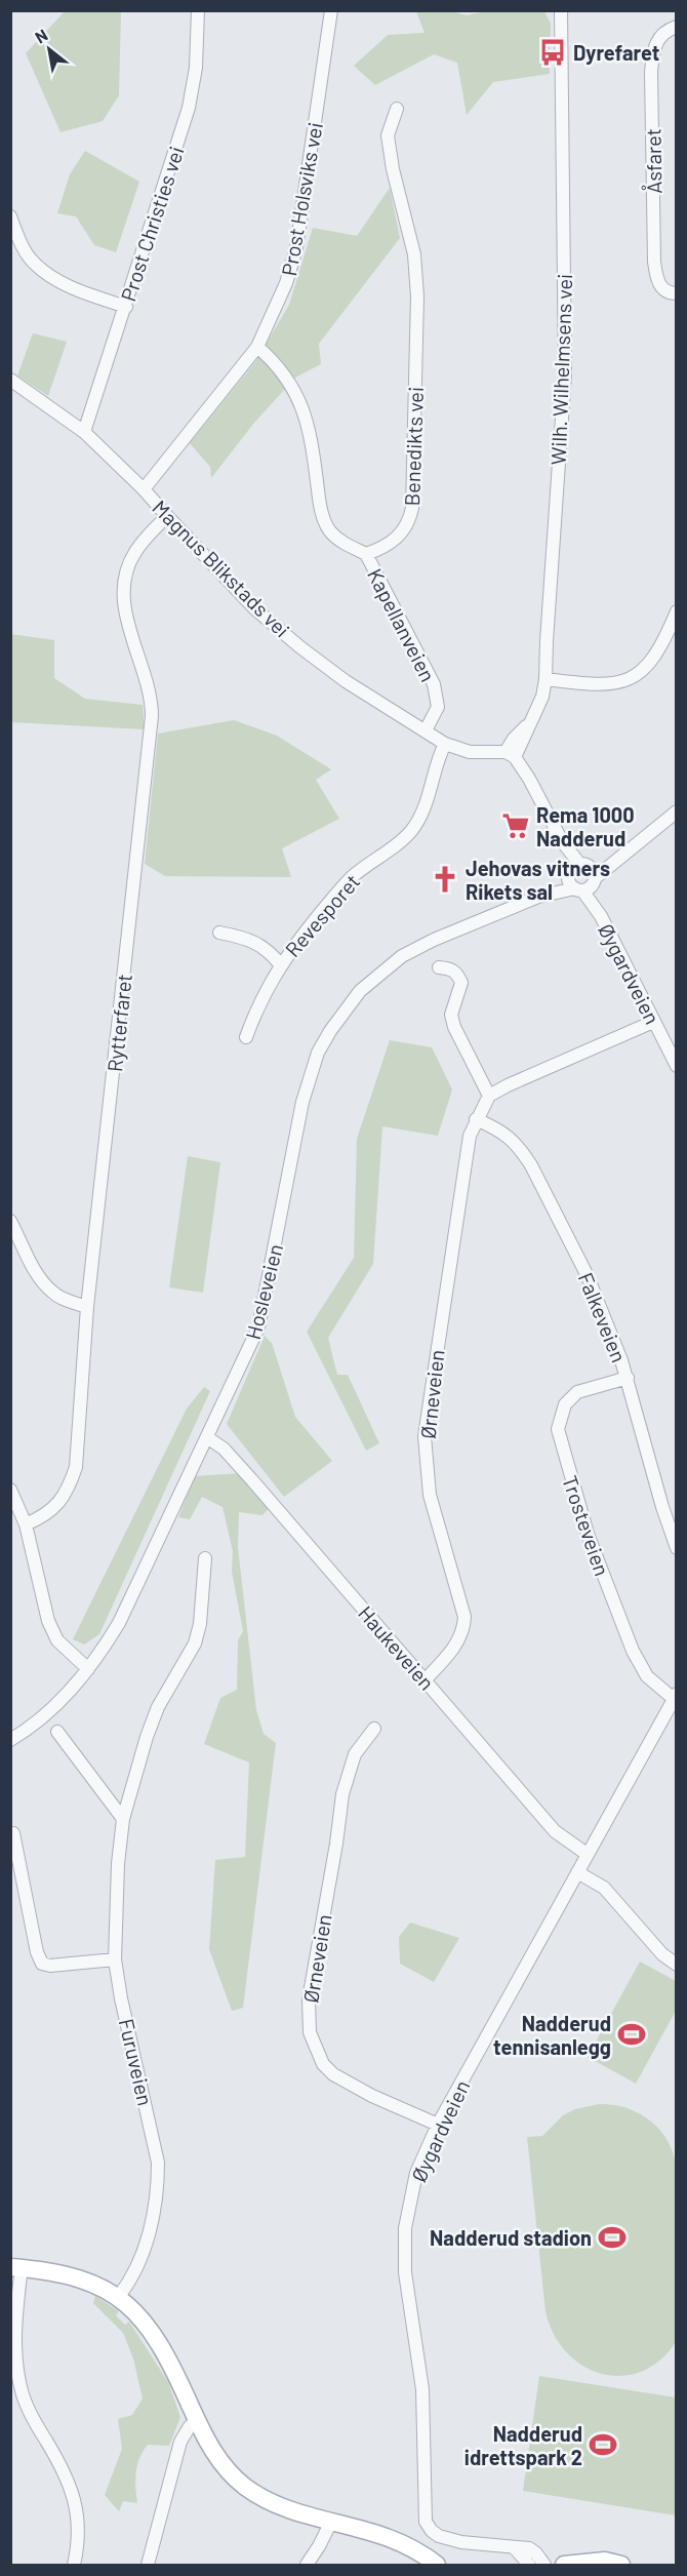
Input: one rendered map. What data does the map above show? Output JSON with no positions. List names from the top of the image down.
{
  "streets": {
    "street": [
      "Åsfaret",
      "Prost Holsviks vei",
      "Prost Christies vei",
      "Wilh. Wilhelmsens vei",
      "Benedikts vei",
      "Magnus Blikstads vei",
      "Kapellanveien",
      "Revesporet",
      "Øygardveien",
      "Rytterfaret",
      "Hosleveien",
      "Falkeveien",
      "Ørneveien",
      "Trosteveien",
      "Haukeveien",
      "Furuveien"
    ]
  },
  "crossings": [
    ["Prost Holsviks vei", "Magnus Blikstads vei"],
    ["Prost Christies vei", "Magnus Blikstads vei"],
    ["Wilh. Wilhelmsens vei", "Magnus Blikstads vei"],
    ["Wilh. Wilhelmsens vei", "Øygardveien"],
    ["Benedikts vei", "Kapellanveien"],
    ["Magnus Blikstads vei", "Kapellanveien"],
    ["Magnus Blikstads vei", "Revesporet"],
    ["Magnus Blikstads vei", "Øygardveien"],
    ["Magnus Blikstads vei", "Rytterfaret"],
    ["Øygardveien", "Hosleveien"],
    ["Øygardveien", "Ørneveien"],
    ["Øygardveien", "Trosteveien"],
    ["Øygardveien", "Haukeveien"],
    ["Hosleveien", "Haukeveien"],
    ["Falkeveien", "Ørneveien"],
    ["Falkeveien", "Trosteveien"],
    ["Ørneveien", "Haukeveien"]
  ],
  "places": {
    "bus stop": ["Dyrefaret"],
    "supermarket": ["Rema 1000 Nadderud"],
    "church": ["Jehovas vitners Rikets sal"],
    "sports": ["Nadderud tennisanlegg", "Nadderud stadion", "Nadderud idrettspark 2"]
  },
  "north": "top left"
}
